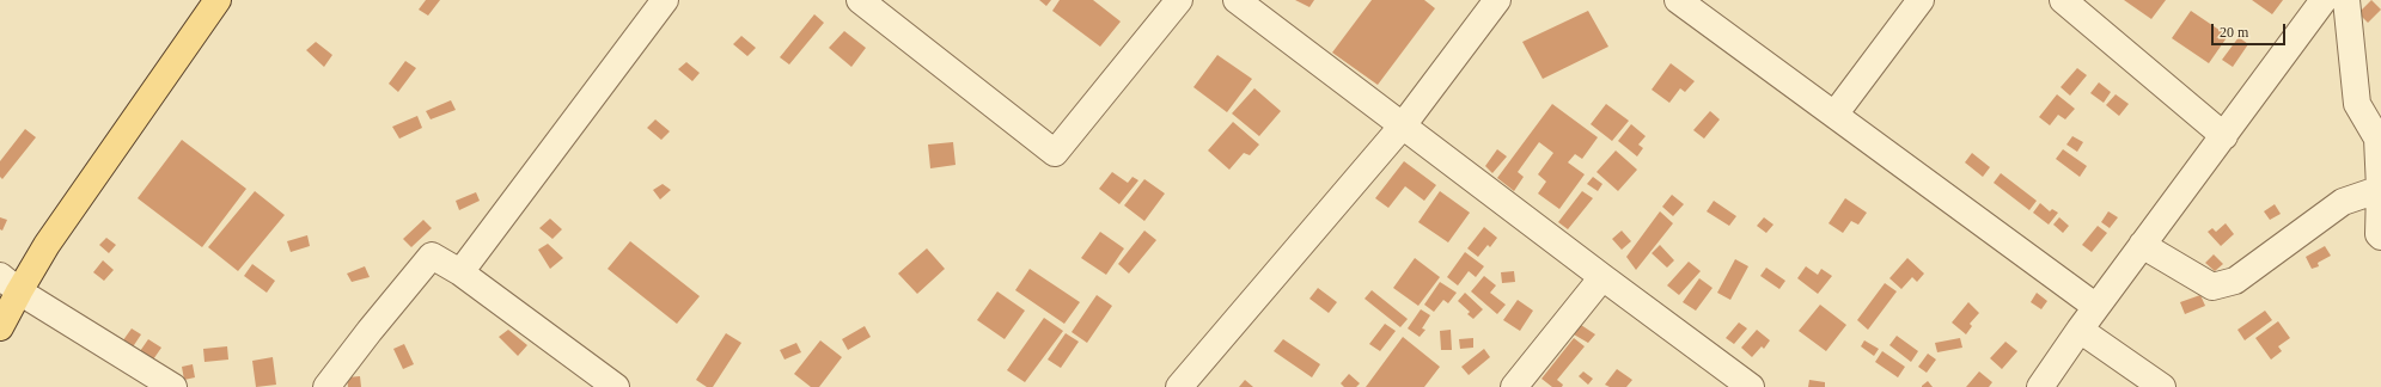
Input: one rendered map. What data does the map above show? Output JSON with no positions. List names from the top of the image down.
{
  "scale_bar": "20 m"
}
